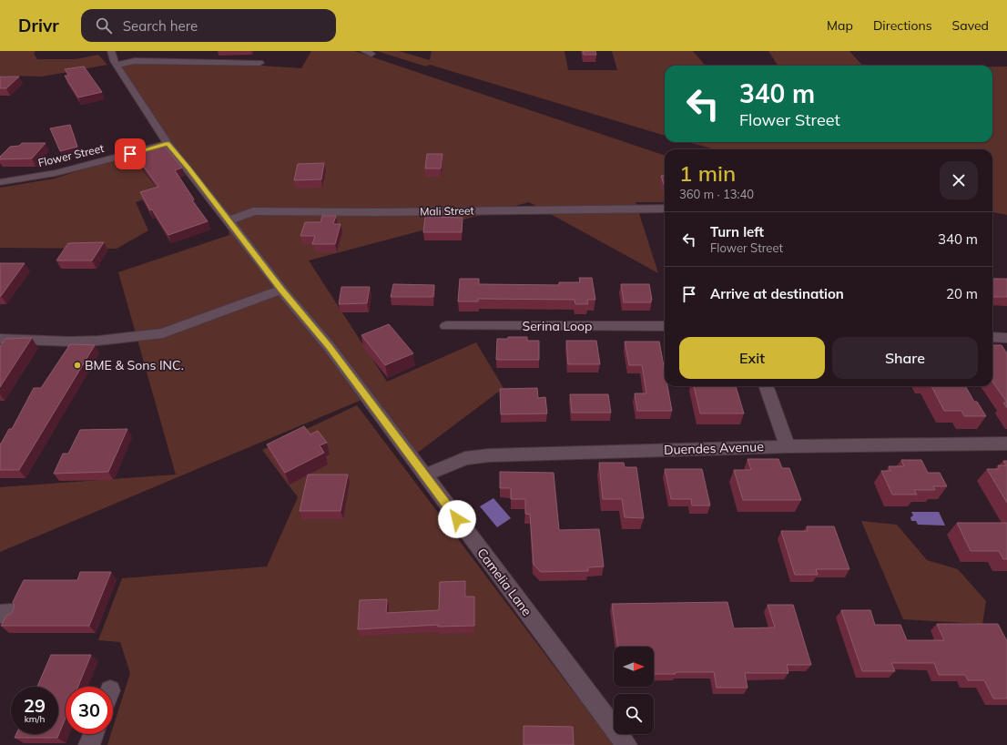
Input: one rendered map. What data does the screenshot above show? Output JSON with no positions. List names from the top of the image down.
{
  "streets": {
    "street": [
      "Flower Street",
      "Mali Street",
      "Serina Loop",
      "Duendes Avenue",
      "Camelia Lane"
    ]
  },
  "crossings": [
    ["Flower Street", "Camelia Lane"],
    ["Mali Street", "Camelia Lane"],
    ["Duendes Avenue", "Camelia Lane"]
  ],
  "places": ["BME & Sons INC."],
  "north": "right",
  "page": {
    "header": "Drivr",
    "search": "Search here",
    "nav": ["Map", "Directions", "Saved"],
    "turn": ["340 m", "Flower Street"],
    "heading": ["1 min", "360 m · 13:40"],
    "list": [
      {
        "name": "Turn left",
        "note": "Flower Street",
        "value": "340 m"
      },
      {
        "name": "Arrive at destination",
        "value": "20 m"
      }
    ],
    "buttons": ["Exit", "Share"],
    "speed": "29 km/h",
    "limit": "30"
  }
}
